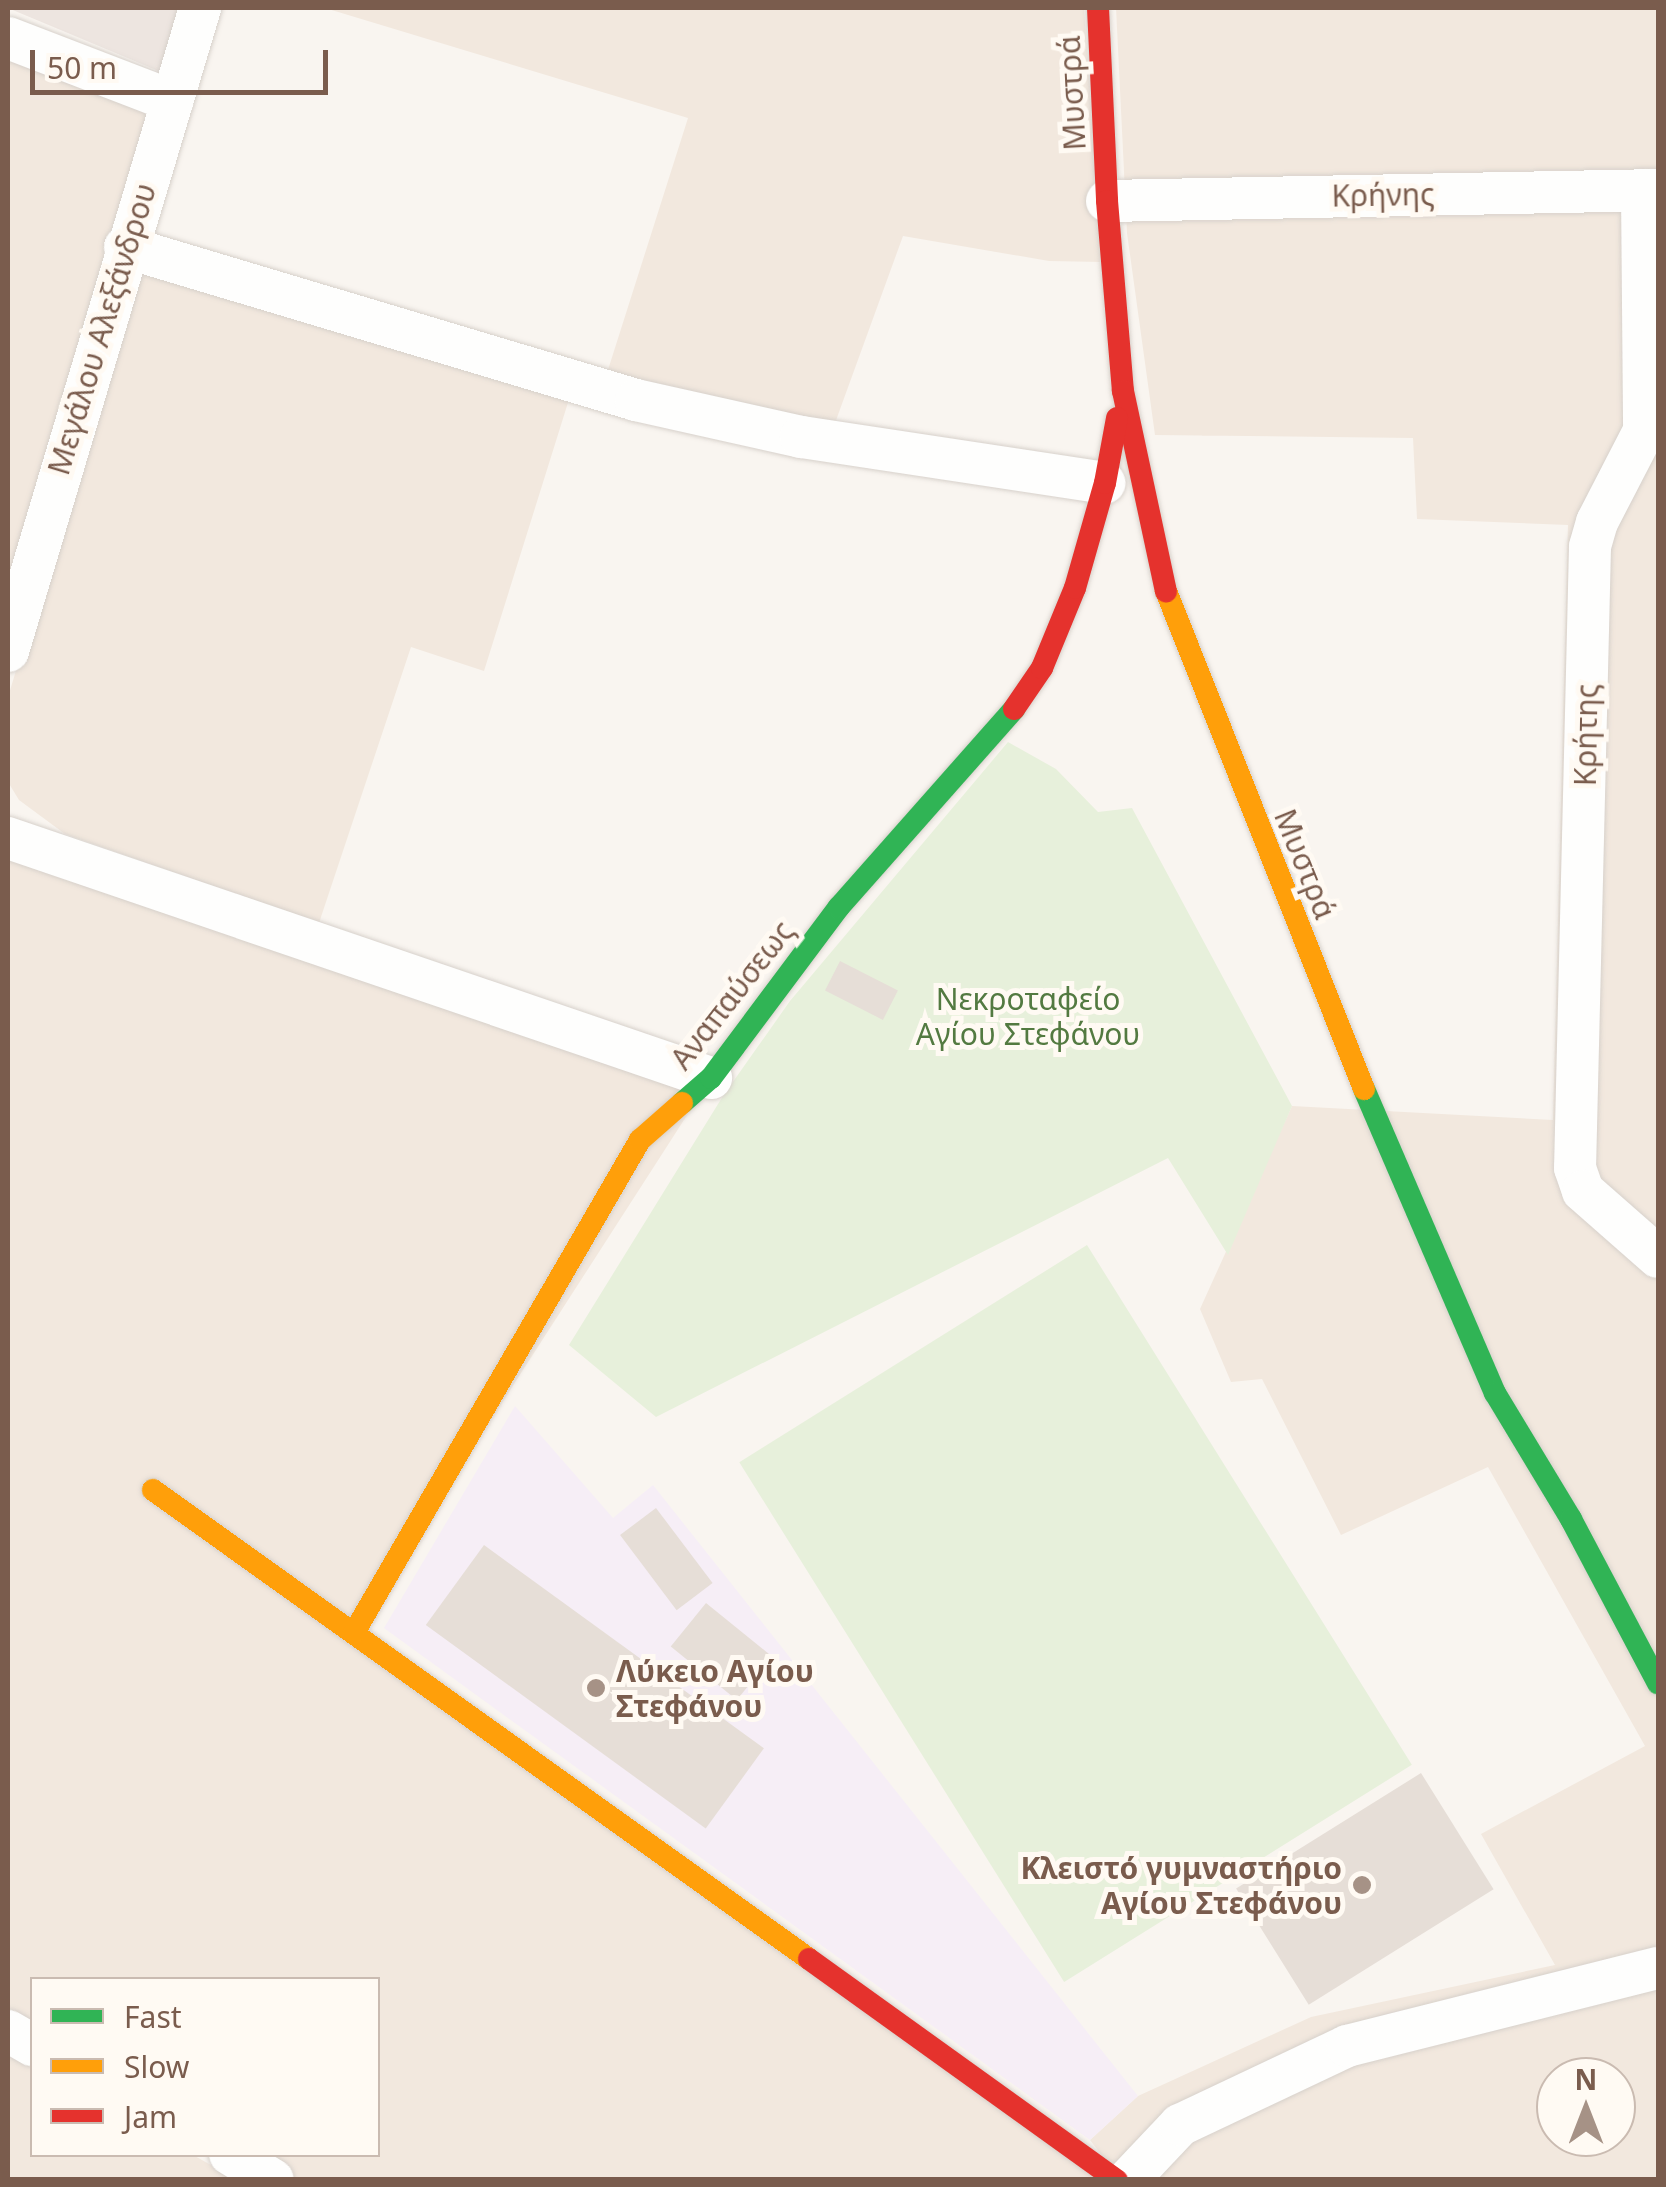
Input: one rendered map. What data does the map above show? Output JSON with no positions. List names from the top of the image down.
{
  "streets": {
    "street": [
      "Μυστρά",
      "Κρήνης",
      "Μεγάλου Αλεξάνδρου",
      "Κρήτης",
      "Αναπαύσεως"
    ]
  },
  "crossings": [
    ["Μυστρά", "Κρήνης"],
    ["Μυστρά", "Αναπαύσεως"],
    ["Κρήνης", "Κρήτης"]
  ],
  "parks": ["Νεκροταφείο Αγίου Στεφάνου"],
  "places": ["Λύκειο Αγίου Στεφάνου", "Κλειστό γυμναστήριο Αγίου Στεφάνου"],
  "legend": ["Fast", "Slow", "Jam"],
  "scale_bar": "50 m",
  "north": "top"
}
